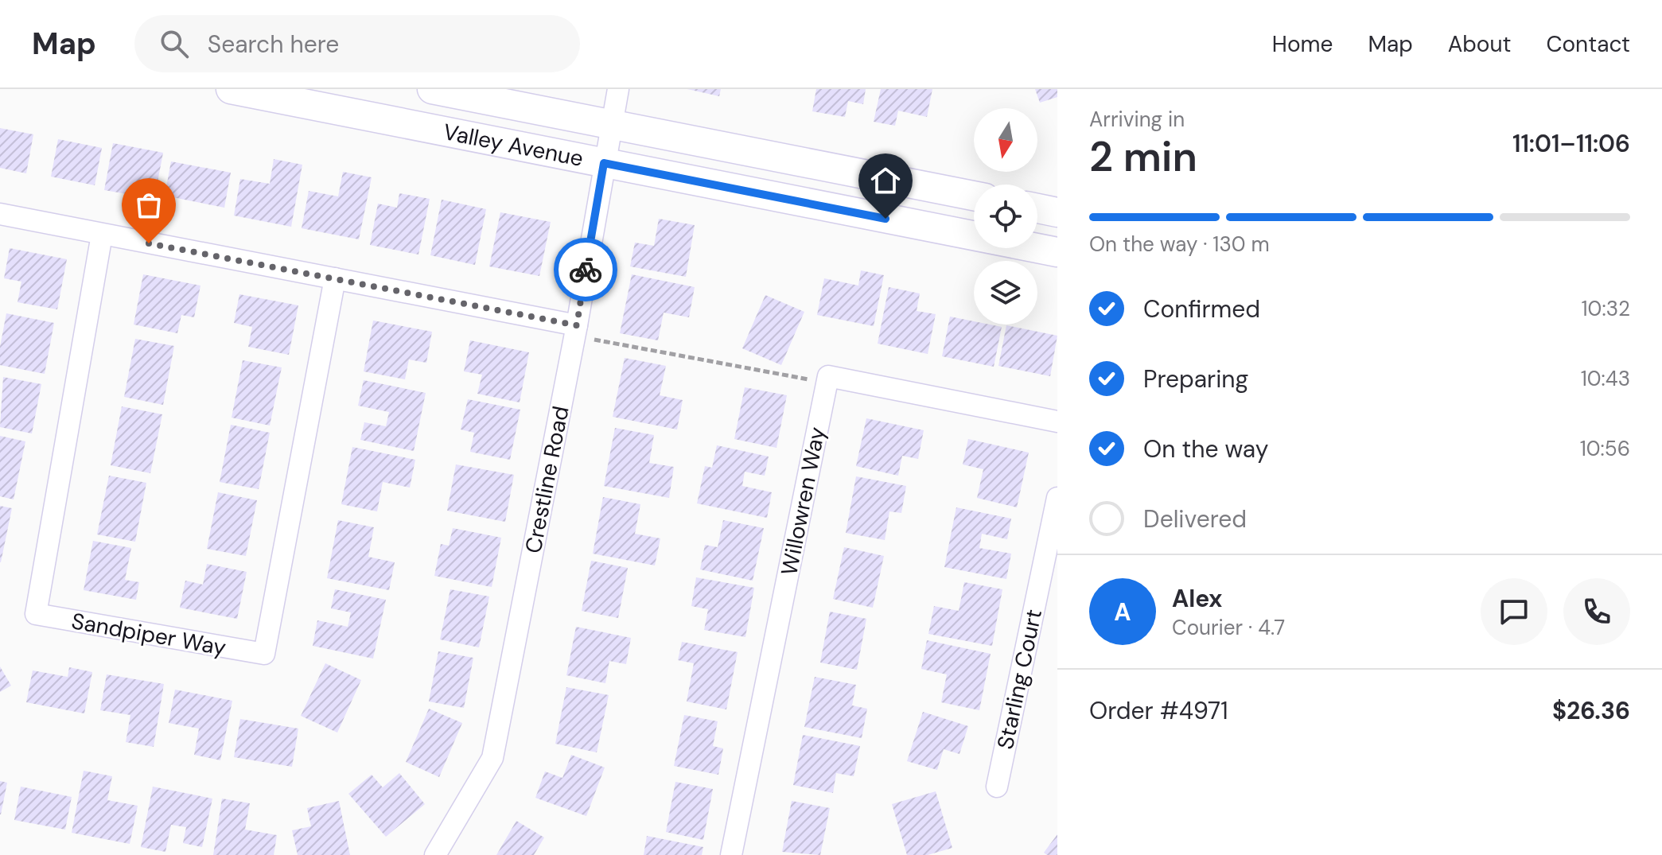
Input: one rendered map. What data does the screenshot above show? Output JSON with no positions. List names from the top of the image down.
{
  "streets": {
    "main road": ["Valley Avenue"],
    "street": [
      "Crestline Road",
      "Willowren Way",
      "Sandpiper Way",
      "Starling Court"
    ]
  },
  "crossings": [
    ["Valley Avenue", "Crestline Road"]
  ],
  "north": "bottom",
  "page": {
    "header": "Map",
    "search": "Search here",
    "nav": [
      "Home",
      "Map",
      "About",
      "Contact"
    ],
    "heading": ["2 min", "Arriving in", "11:01–11:06"],
    "panel": [
      "Alex",
      "Courier · 4.7",
      "Order #4971",
      "$26.36"
    ],
    "bar": "On the way · 130 m",
    "list": [
      ["Confirmed", "10:32"],
      ["Preparing", "10:43"],
      ["On the way", "10:56"],
      "Delivered"
    ],
    "round": "A"
  }
}
